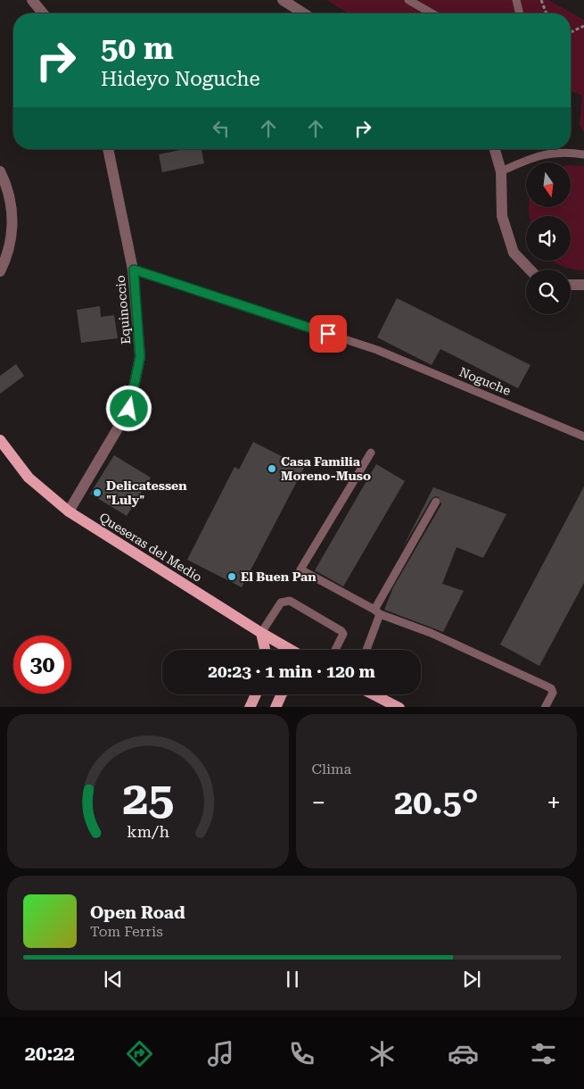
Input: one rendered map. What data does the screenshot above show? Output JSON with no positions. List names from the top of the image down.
{
  "streets": {
    "main road": ["Queseras del Medio"],
    "street": ["Equinoccio"],
    "lane": ["Noguche"]
  },
  "crossings": [
    ["Equinoccio", "Noguche"],
    ["Equinoccio", "Queseras del Medio"]
  ],
  "places": ["Casa Familia Moreno-Muso", "Delicatessen \"Luly\"", "El Buen Pan"],
  "north": "bottom",
  "page": {
    "turn": ["50 m", "Hideyo Noguche"],
    "limit": "30",
    "trip": "20:23 · 1 min · 120 m",
    "tile": "Clima",
    "heat": ["−", "20.5°", "+"],
    "song": ["Open Road", "Tom Ferris"],
    "tabs": "20:22",
    "gauge": ["25", "km/h"]
  }
}
